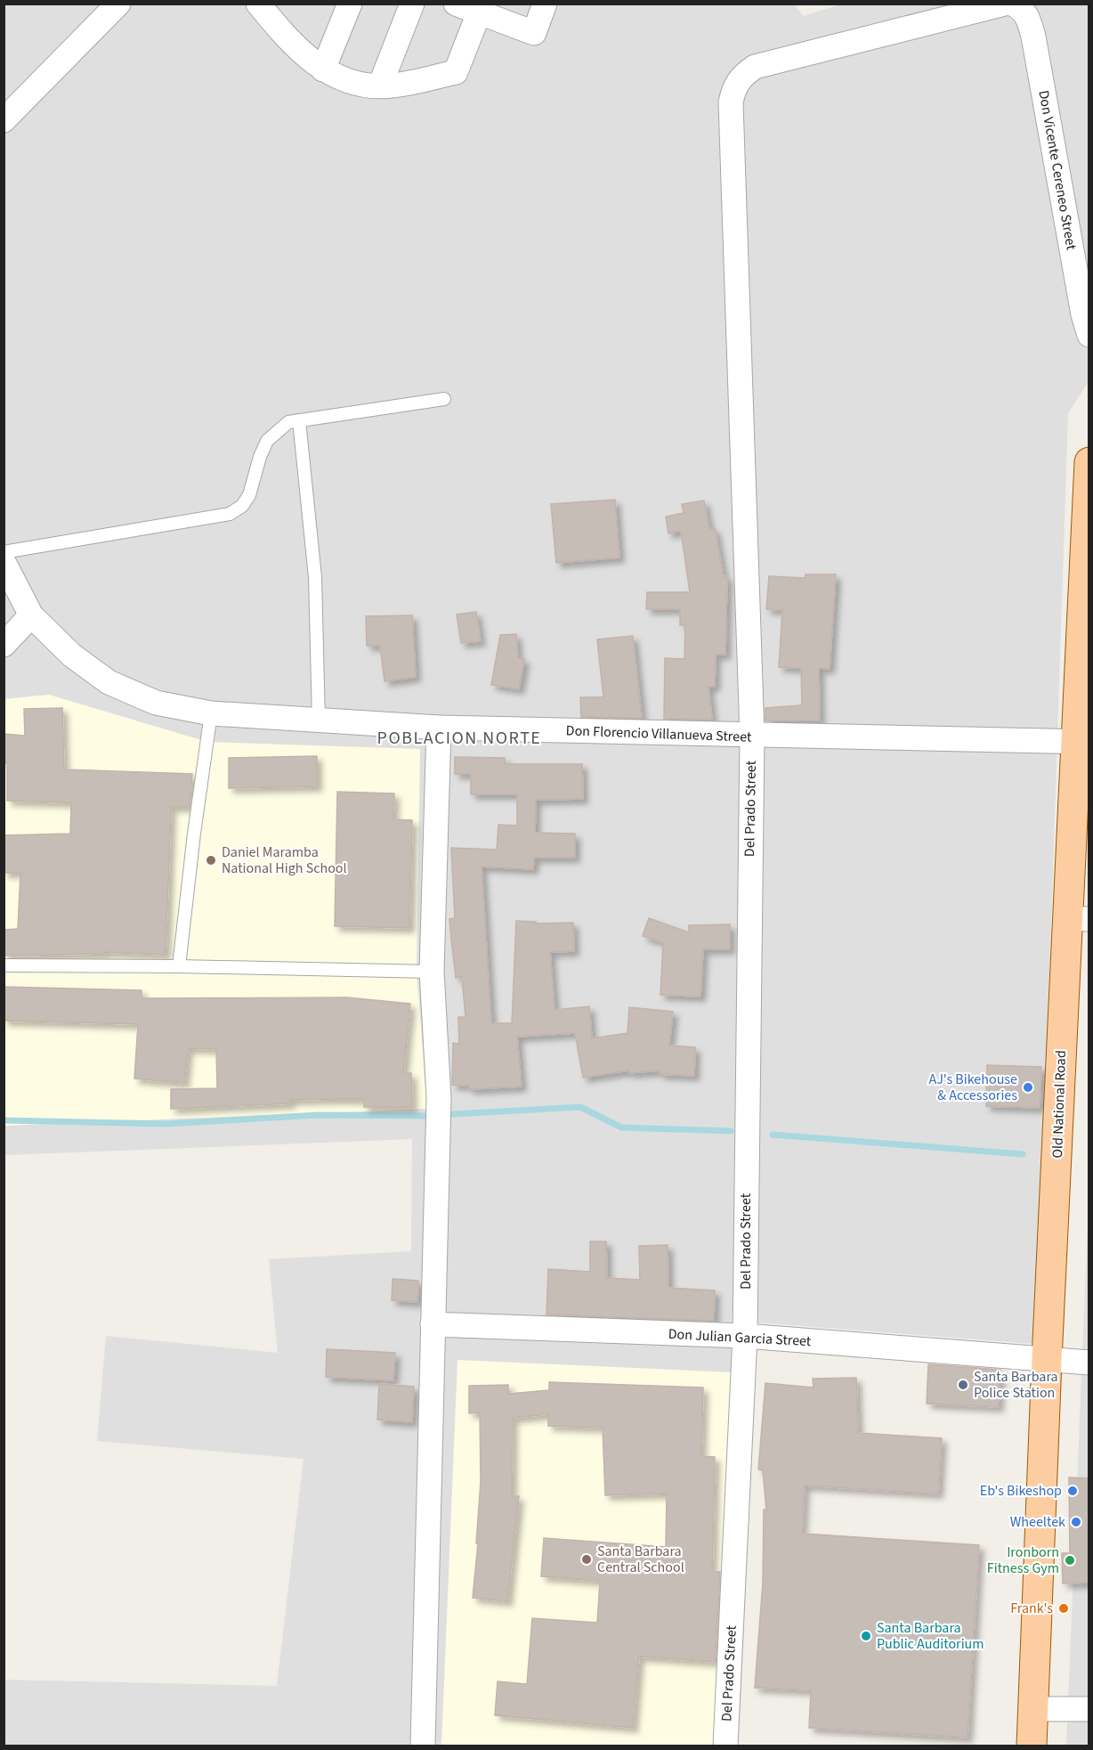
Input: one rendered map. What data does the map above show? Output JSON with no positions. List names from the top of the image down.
{
  "streets": {
    "main road": ["Old National Road"],
    "street": [
      "Don Vicente Cereneo Street",
      "Don Florencio Villanueva Street",
      "Del Prado Street",
      "Don Julian Garcia Street"
    ]
  },
  "crossings": [
    ["Don Vicente Cereneo Street", "Del Prado Street"],
    ["Don Florencio Villanueva Street", "Del Prado Street"],
    ["Don Florencio Villanueva Street", "Old National Road"],
    ["Del Prado Street", "Don Julian Garcia Street"],
    ["Old National Road", "Don Julian Garcia Street"]
  ],
  "districts": ["POBLACION NORTE"],
  "places": [
    "Daniel Maramba National High School",
    "AJ's Bikehouse & Accessories",
    "Santa Barbara Police Station",
    "Eb's Bikeshop",
    "Wheeltek",
    "Santa Barbara Central School",
    "Ironborn Fitness Gym",
    "Frank's",
    "Santa Barbara Public Auditorium"
  ]
}
